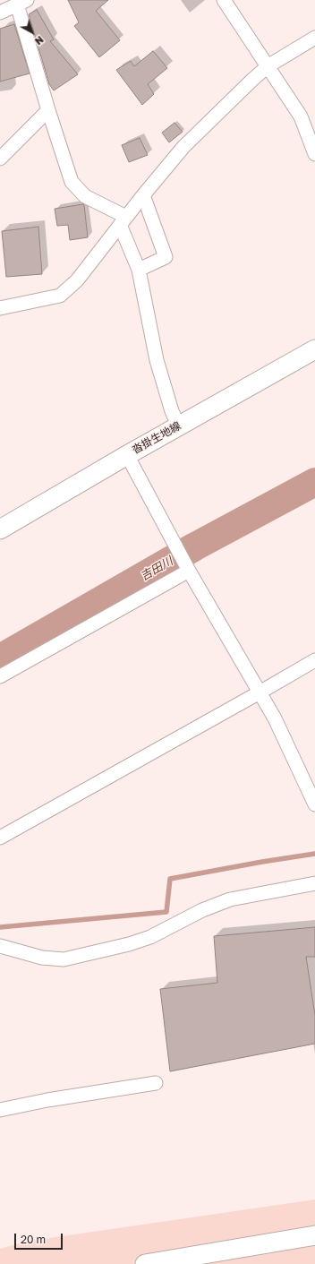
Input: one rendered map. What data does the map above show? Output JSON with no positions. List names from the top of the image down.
{
  "streets": {
    "main road": ["沓掛生地線"]
  },
  "water": ["吉田川"],
  "scale_bar": "20 m",
  "north": "bottom right"
}
